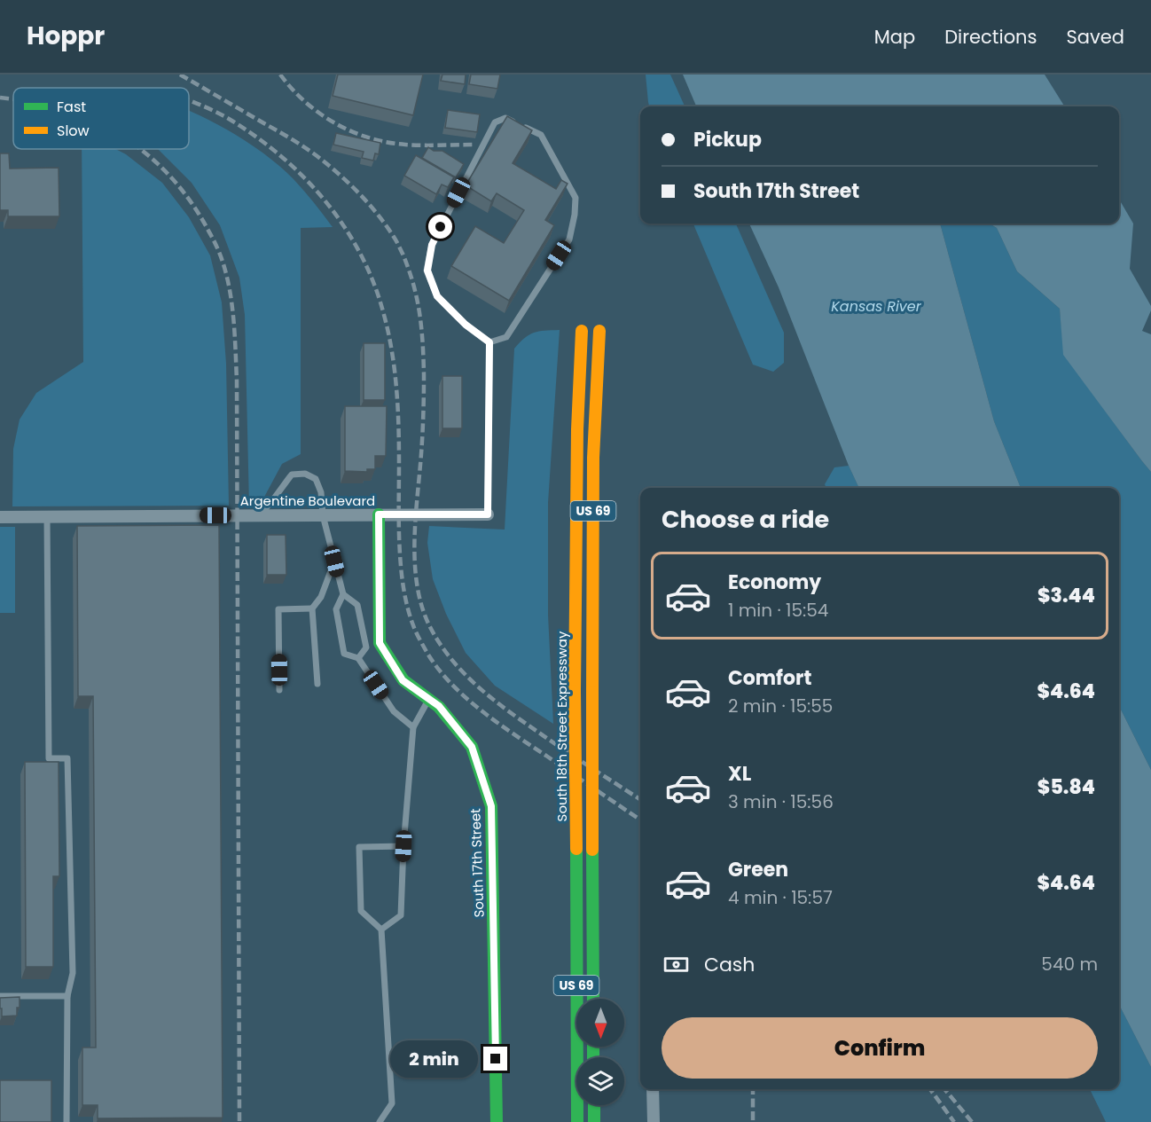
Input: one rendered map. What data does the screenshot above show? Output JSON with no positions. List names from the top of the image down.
{
  "streets": {
    "main road": ["US 69", "South 18th Street Expressway", "South 17th Street"],
    "street": ["Argentine Boulevard"]
  },
  "crossings": [
    ["Argentine Boulevard", "South 17th Street"]
  ],
  "water": ["Kansas River"],
  "legend": ["Fast", "Slow"],
  "north": "bottom",
  "page": {
    "header": "Hoppr",
    "nav": ["Map", "Directions", "Saved"],
    "banner": ["Pickup", "South 17th Street"],
    "heading": "Choose a ride",
    "list": [
      {
        "name": "Economy",
        "note": "1 min · 15:54",
        "value": "$3.44"
      },
      {
        "name": "Comfort",
        "note": "2 min · 15:55",
        "value": "$4.64"
      },
      {
        "name": "XL",
        "note": "3 min · 15:56",
        "value": "$5.84"
      },
      {
        "name": "Green",
        "note": "4 min · 15:57",
        "value": "$4.64"
      }
    ],
    "pay": ["Cash", "540 m"],
    "buttons": "Confirm",
    "bubble": "2 min"
  }
}
